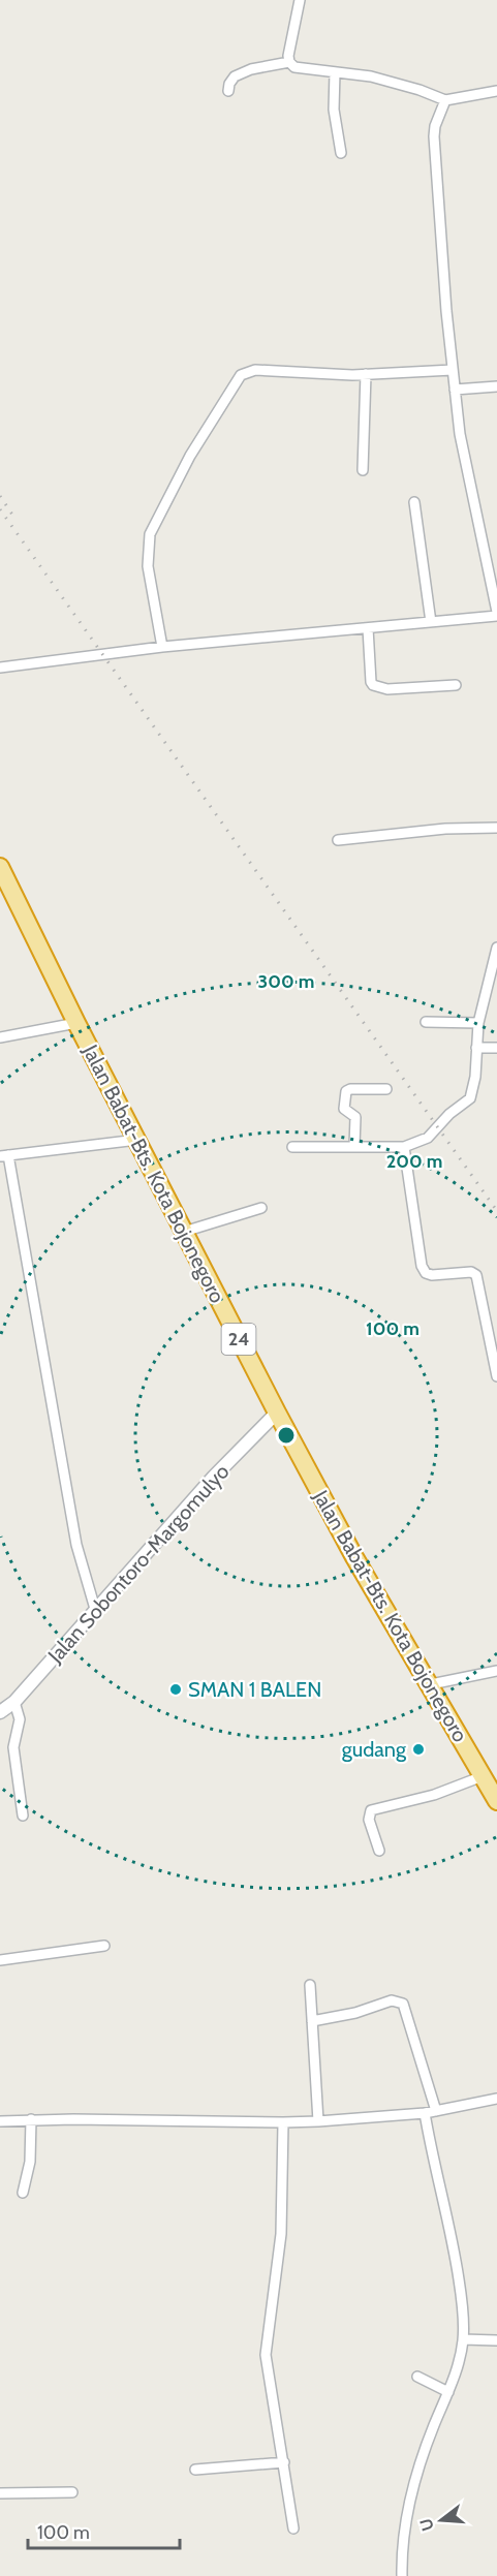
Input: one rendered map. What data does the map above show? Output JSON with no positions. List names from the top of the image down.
{
  "streets": {
    "highway": ["Jalan Babat-Bts. Kota Bojonegoro", "24"],
    "street": ["Jalan Sobontoro-Margomulyo"]
  },
  "crossings": [
    ["Jalan Babat-Bts. Kota Bojonegoro", "Jalan Sobontoro-Margomulyo"]
  ],
  "places": ["SMAN 1 BALEN", "gudang"],
  "scale_bar": "100 m",
  "north": "left",
  "rings": ["300 m", "200 m", "100 m"]
}
